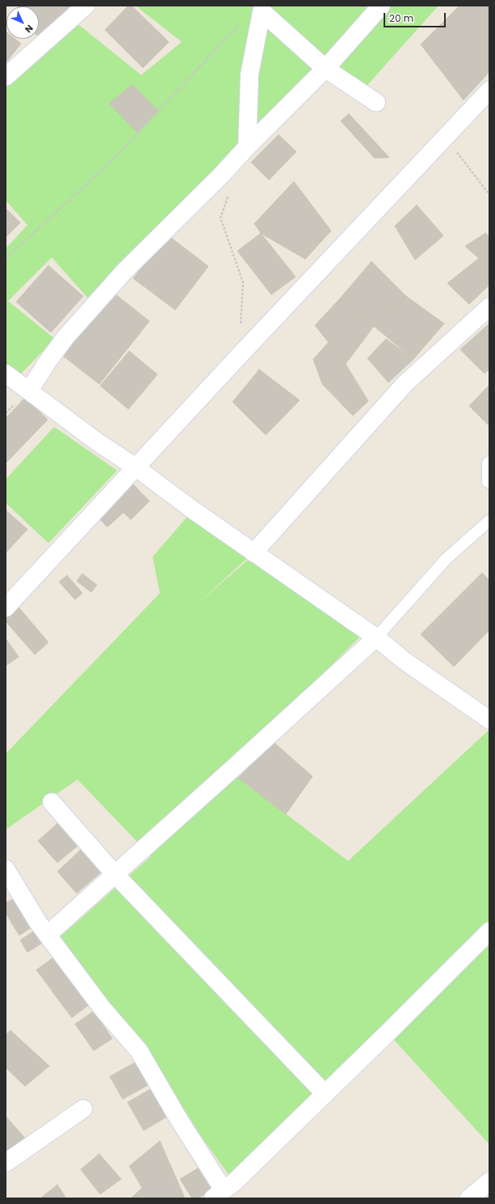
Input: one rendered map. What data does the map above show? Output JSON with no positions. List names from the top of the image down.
{
  "scale_bar": "20 m",
  "north": "bottom right"
}
